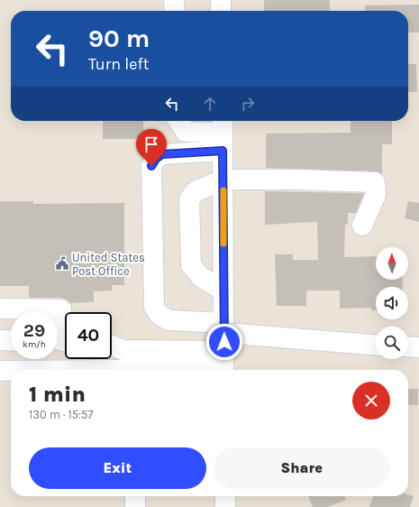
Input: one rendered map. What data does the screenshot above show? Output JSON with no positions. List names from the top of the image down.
{
  "places": {
    "public building": ["United States Post Office"]
  },
  "north": "top",
  "page": {
    "turn": ["90 m", "Turn left"],
    "speed": "29 km/h",
    "limit": "40",
    "heading": ["1 min", "130 m · 15:57"],
    "buttons": ["Exit", "Share"]
  }
}
